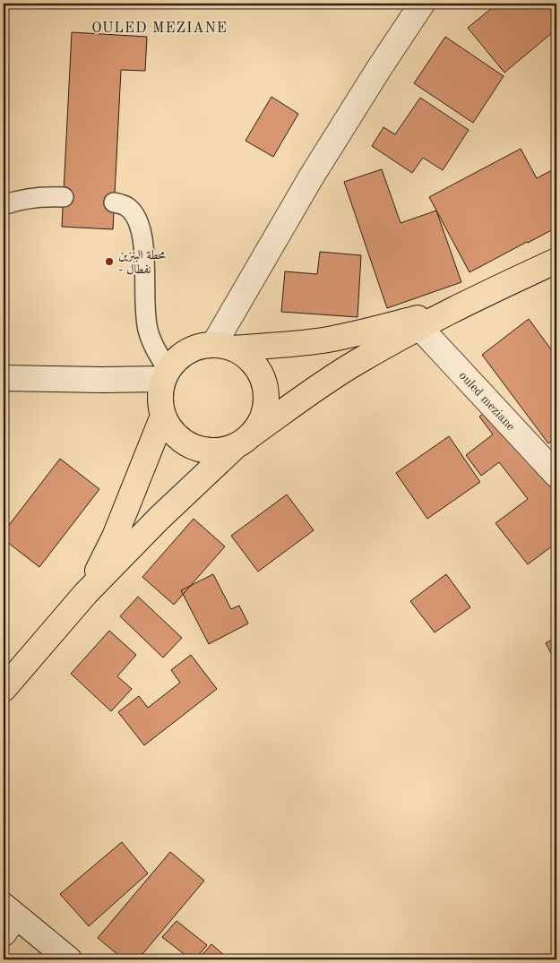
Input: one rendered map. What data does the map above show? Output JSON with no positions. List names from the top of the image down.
{
  "streets": {
    "street": ["ouled meziane"]
  },
  "districts": ["OULED MEZIANE"],
  "places": ["محطة البنزين - نفطال"]
}
